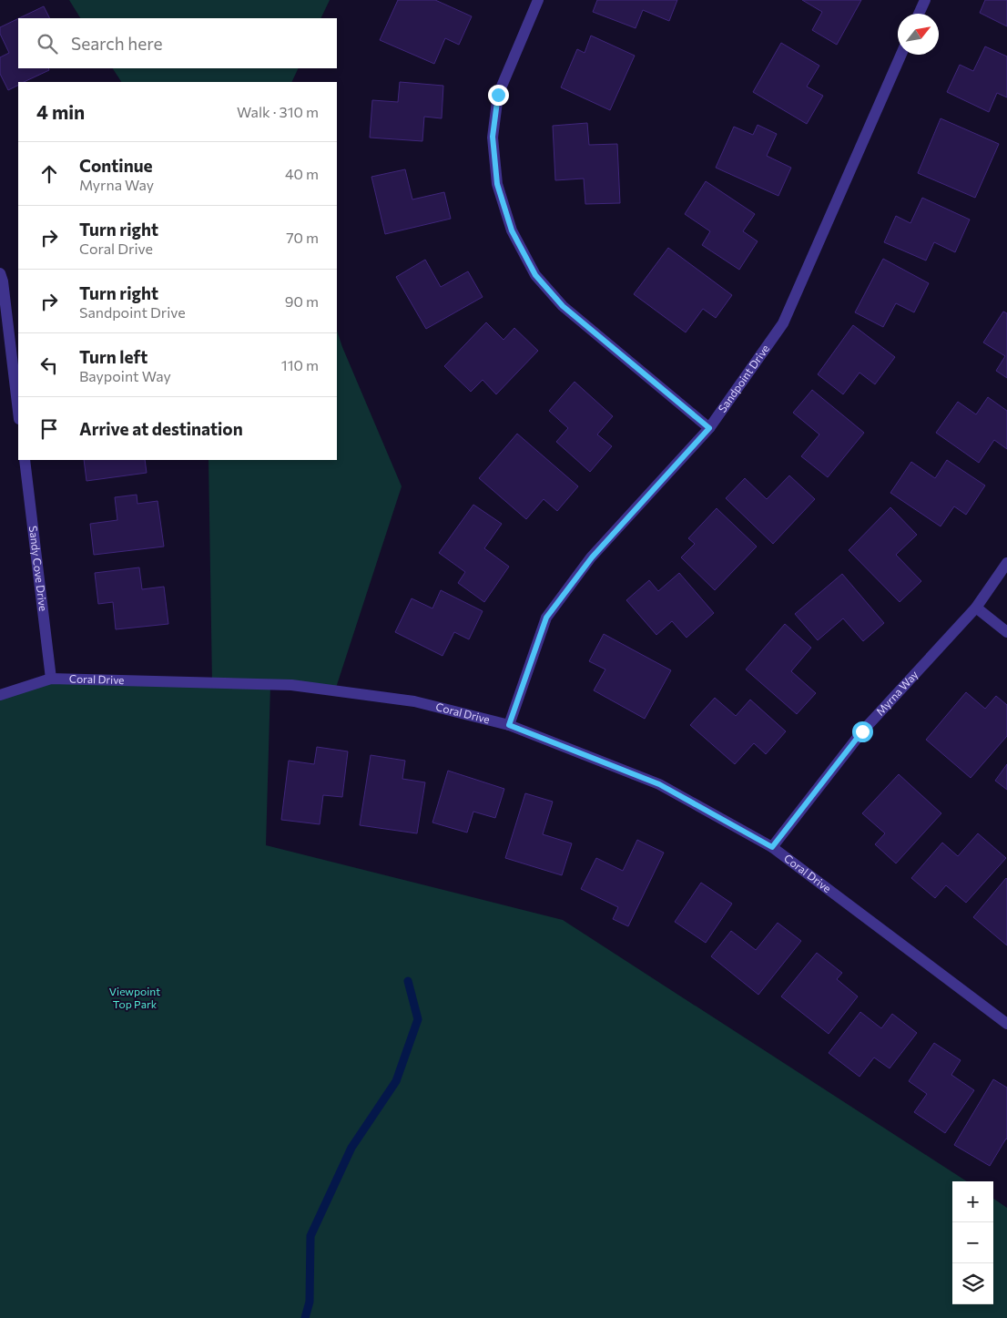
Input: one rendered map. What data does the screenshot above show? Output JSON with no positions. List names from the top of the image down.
{
  "streets": {
    "street": [
      "Sandpoint Drive",
      "Sandy Cove Drive",
      "Coral Drive",
      "Myrna Way"
    ]
  },
  "crossings": [
    ["Sandpoint Drive", "Coral Drive"],
    ["Sandy Cove Drive", "Coral Drive"],
    ["Coral Drive", "Myrna Way"]
  ],
  "parks": ["Viewpoint Top Park"],
  "north": "top right",
  "page": {
    "search": "Search here",
    "heading": ["4 min", "Walk · 310 m"],
    "list": [
      ["Continue", "Myrna Way", "40 m"],
      ["Turn right", "Coral Drive", "70 m"],
      ["Turn right", "Sandpoint Drive", "90 m"],
      ["Turn left", "Baypoint Way", "110 m"],
      "Arrive at destination"
    ],
    "map_buttons": ["+", "−"]
  }
}
